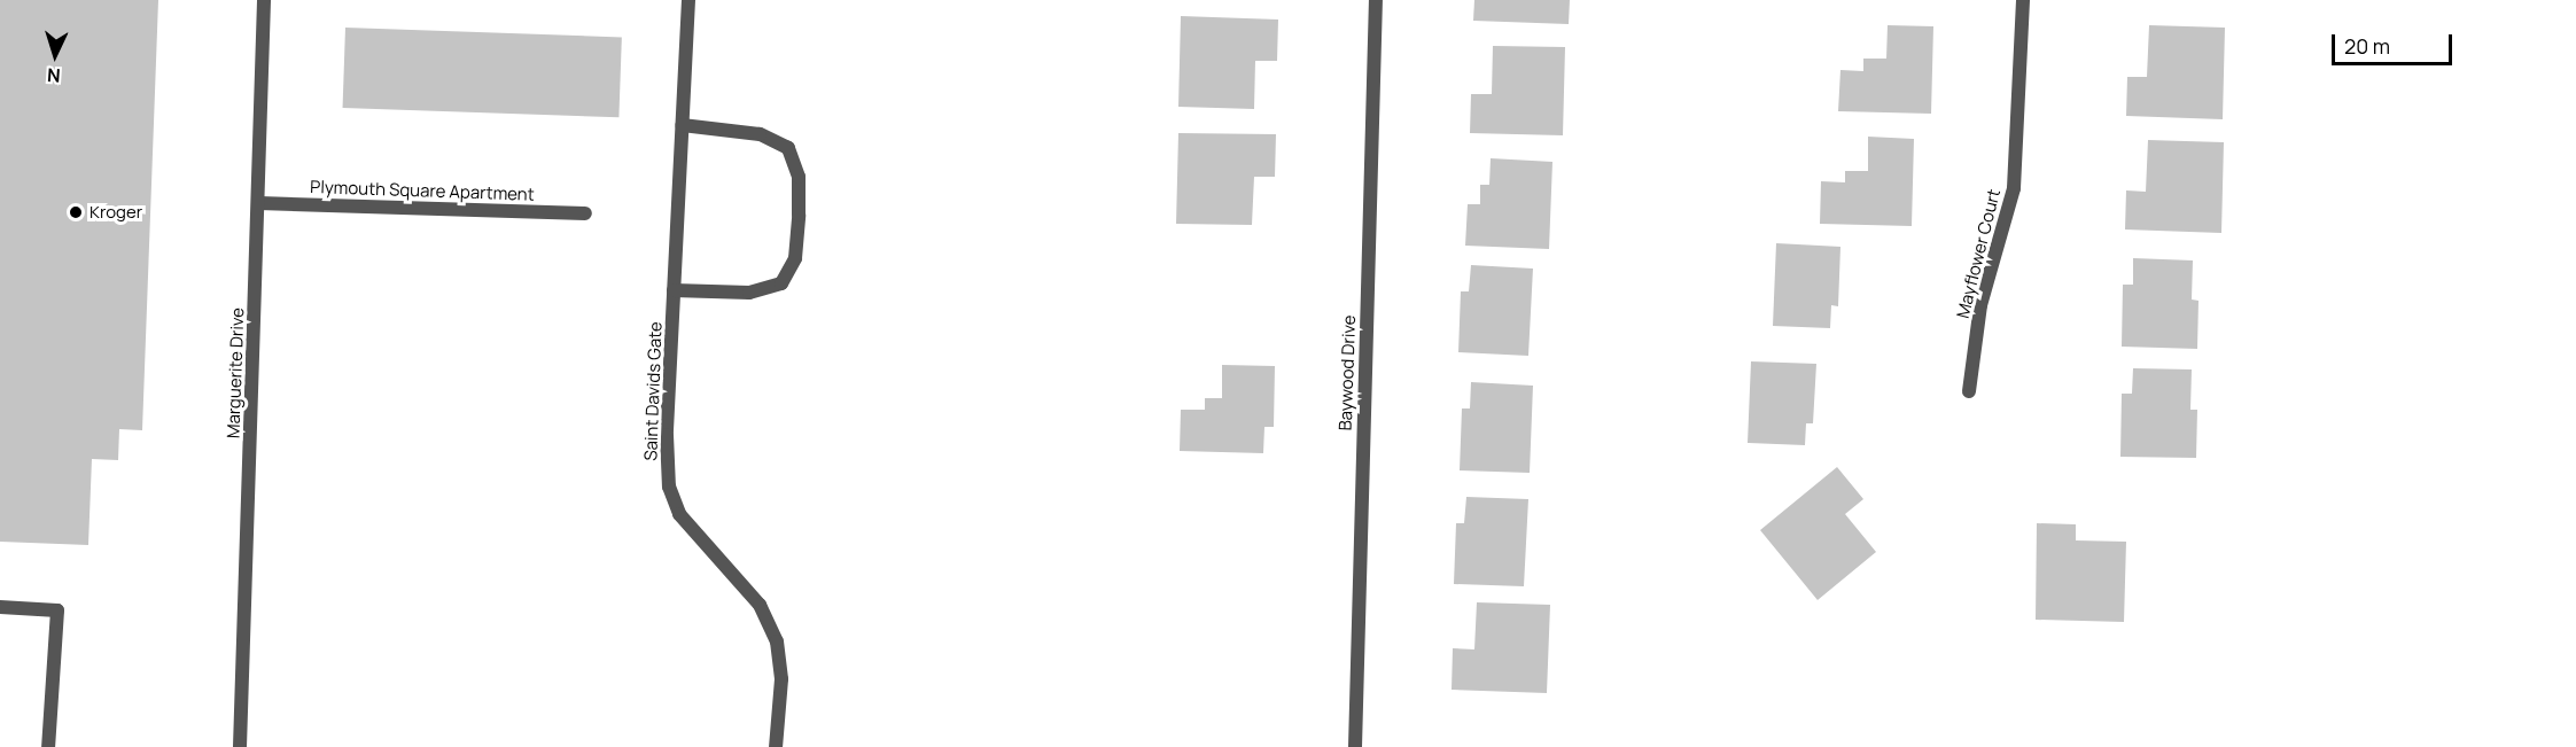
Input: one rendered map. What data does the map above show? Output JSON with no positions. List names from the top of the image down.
{
  "streets": {
    "street": [
      "Plymouth Square Apartment",
      "Mayflower Court",
      "Marguerite Drive",
      "Baywood Drive",
      "Saint Davids Gate"
    ]
  },
  "crossings": [
    ["Plymouth Square Apartment", "Marguerite Drive"]
  ],
  "places": ["Kroger"],
  "scale_bar": "20 m",
  "north": "bottom"
}
